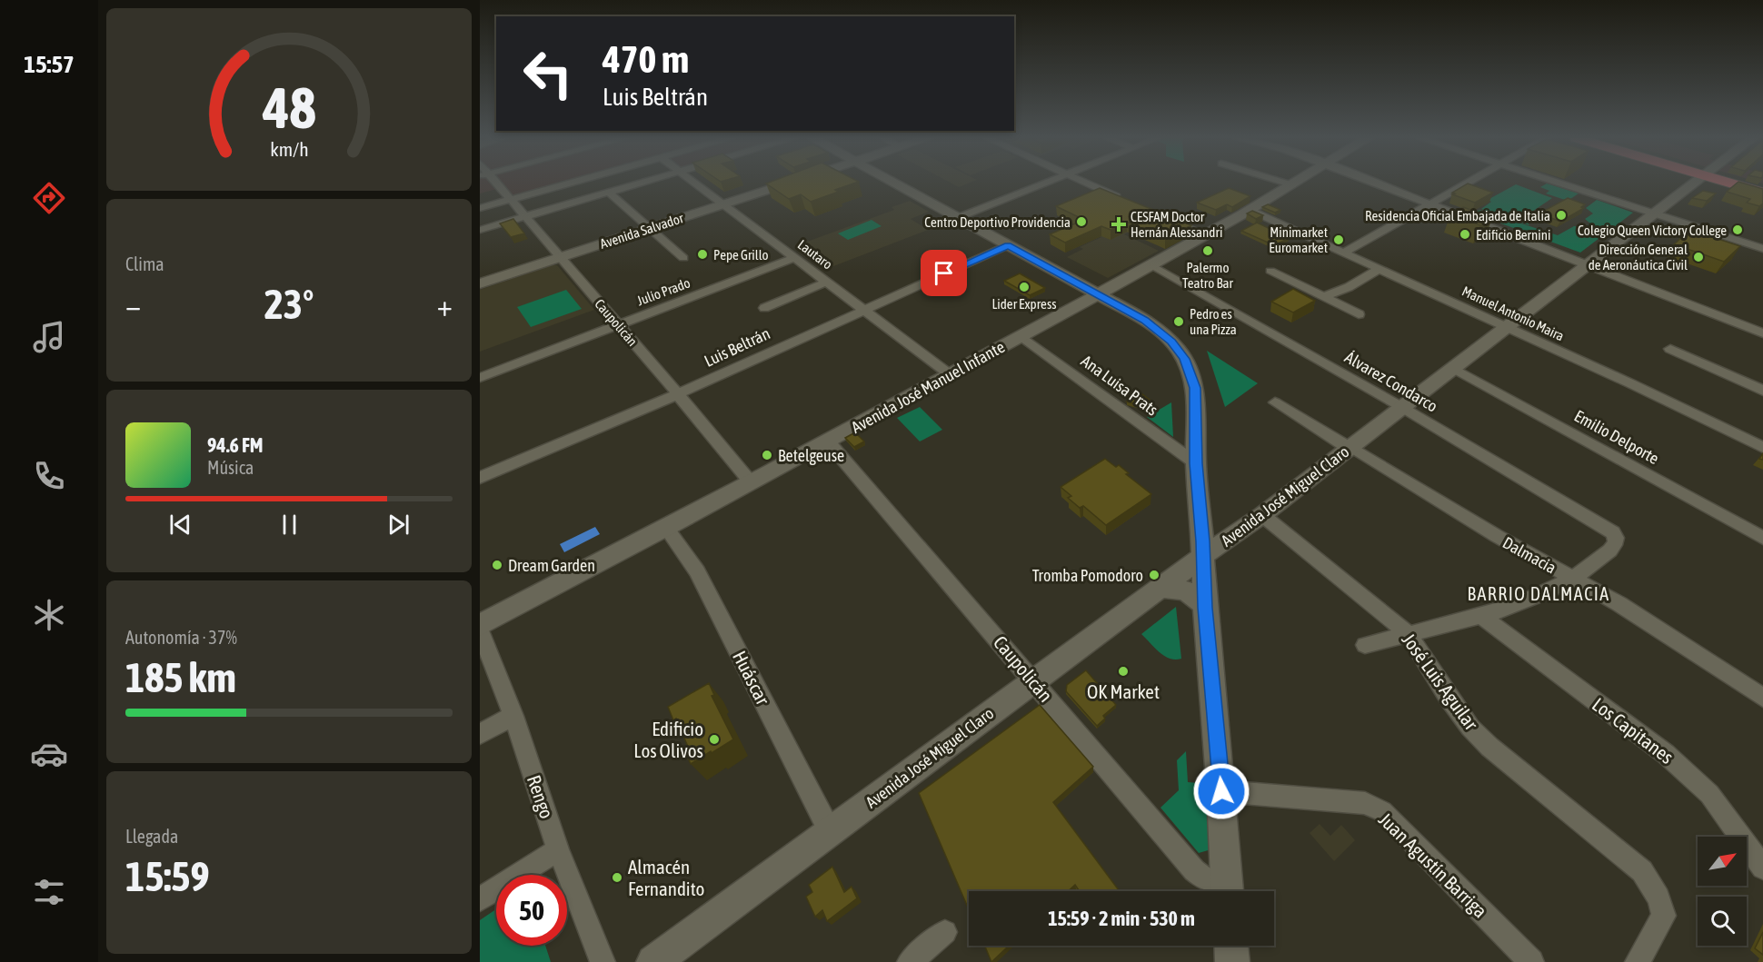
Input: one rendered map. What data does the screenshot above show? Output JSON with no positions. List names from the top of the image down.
{
  "streets": {
    "street": [
      "Avenida Salvador",
      "Lautaro",
      "Julio Prado",
      "Manuel Antonio Maira",
      "Caupolicán",
      "Luis Beltrán",
      "Álvarez Condarco",
      "Ana Luisa Prats",
      "Avenida José Manuel Infante",
      "Emilio Delporte",
      "Avenida José Miguel Claro",
      "Dalmacia",
      "Huáscar",
      "José Luis Aguilar",
      "Los Capitanes",
      "Rengo",
      "Juan Agustín Barriga"
    ]
  },
  "crossings": [
    ["Avenida Salvador", "Lautaro"],
    ["Avenida Salvador", "Caupolicán"],
    ["Lautaro", "Julio Prado"],
    ["Lautaro", "Luis Beltrán"],
    ["Lautaro", "Avenida José Manuel Infante"],
    ["Julio Prado", "Caupolicán"],
    ["Manuel Antonio Maira", "Avenida José Manuel Infante"],
    ["Manuel Antonio Maira", "Avenida José Miguel Claro"],
    ["Caupolicán", "Luis Beltrán"],
    ["Caupolicán", "Avenida José Manuel Infante"],
    ["Caupolicán", "Avenida José Miguel Claro"],
    ["Álvarez Condarco", "Avenida José Manuel Infante"],
    ["Álvarez Condarco", "Avenida José Miguel Claro"],
    ["Álvarez Condarco", "Dalmacia"],
    ["Ana Luisa Prats", "Avenida José Manuel Infante"],
    ["Avenida José Manuel Infante", "Huáscar"],
    ["Emilio Delporte", "Avenida José Miguel Claro"],
    ["Avenida José Miguel Claro", "Dalmacia"],
    ["Avenida José Miguel Claro", "Huáscar"],
    ["Avenida José Miguel Claro", "José Luis Aguilar"]
  ],
  "districts": ["BARRIO DALMACIA"],
  "places": {
    "other": [
      "Residencia Oficial Embajada de Italia",
      "Centro Deportivo Providencia",
      "Colegio Queen Victory College",
      "Edificio Bernini",
      "Minimarket Euromarket",
      "Palermo Teatro Bar",
      "Pepe Grillo",
      "Dirección General de Aeronáutica Civil",
      "Lider Express",
      "Pedro es una Pizza",
      "Betelgeuse",
      "Dream Garden",
      "Tromba Pomodoro",
      "OK Market",
      "Edificio Los Olivos",
      "Almacén Fernandito"
    ],
    "health": ["CESFAM Doctor Hernán Alessandri"]
  },
  "north": "top right",
  "page": {
    "tabs": "15:57",
    "turn": ["470 m", "Luis Beltrán"],
    "tile": [
      "Clima",
      ["Autonomía · 37%", "185 km"],
      ["Llegada", "15:59"]
    ],
    "heat": ["−", "23°", "+"],
    "song": ["94.6 FM", "Música"],
    "limit": "50",
    "trip": "15:59 · 2 min · 530 m",
    "gauge": ["48", "km/h"]
  }
}
